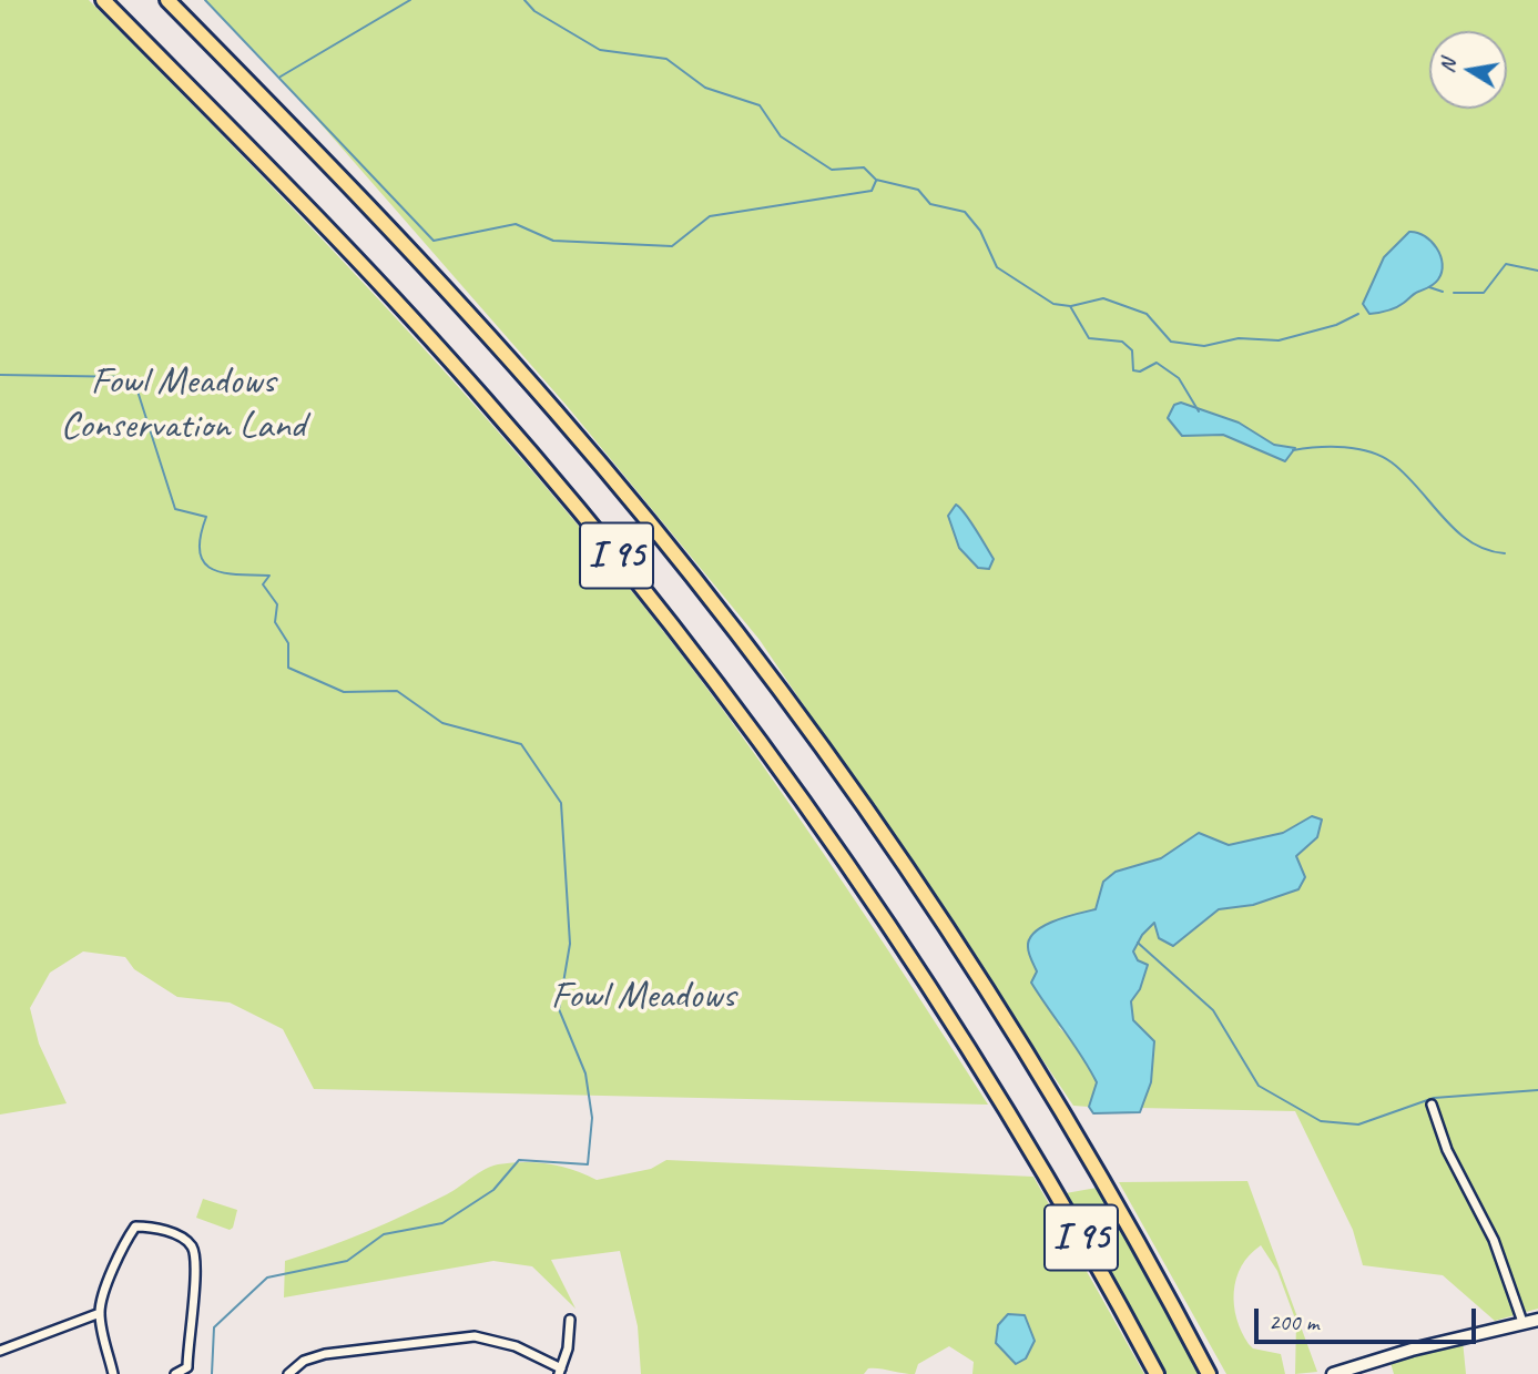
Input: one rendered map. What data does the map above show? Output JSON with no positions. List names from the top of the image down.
{
  "streets": {
    "highway": ["I 95"]
  },
  "parks": ["Fowl Meadows Conservation Land", "Fowl Meadows"],
  "scale_bar": "200 m",
  "north": "left"
}
